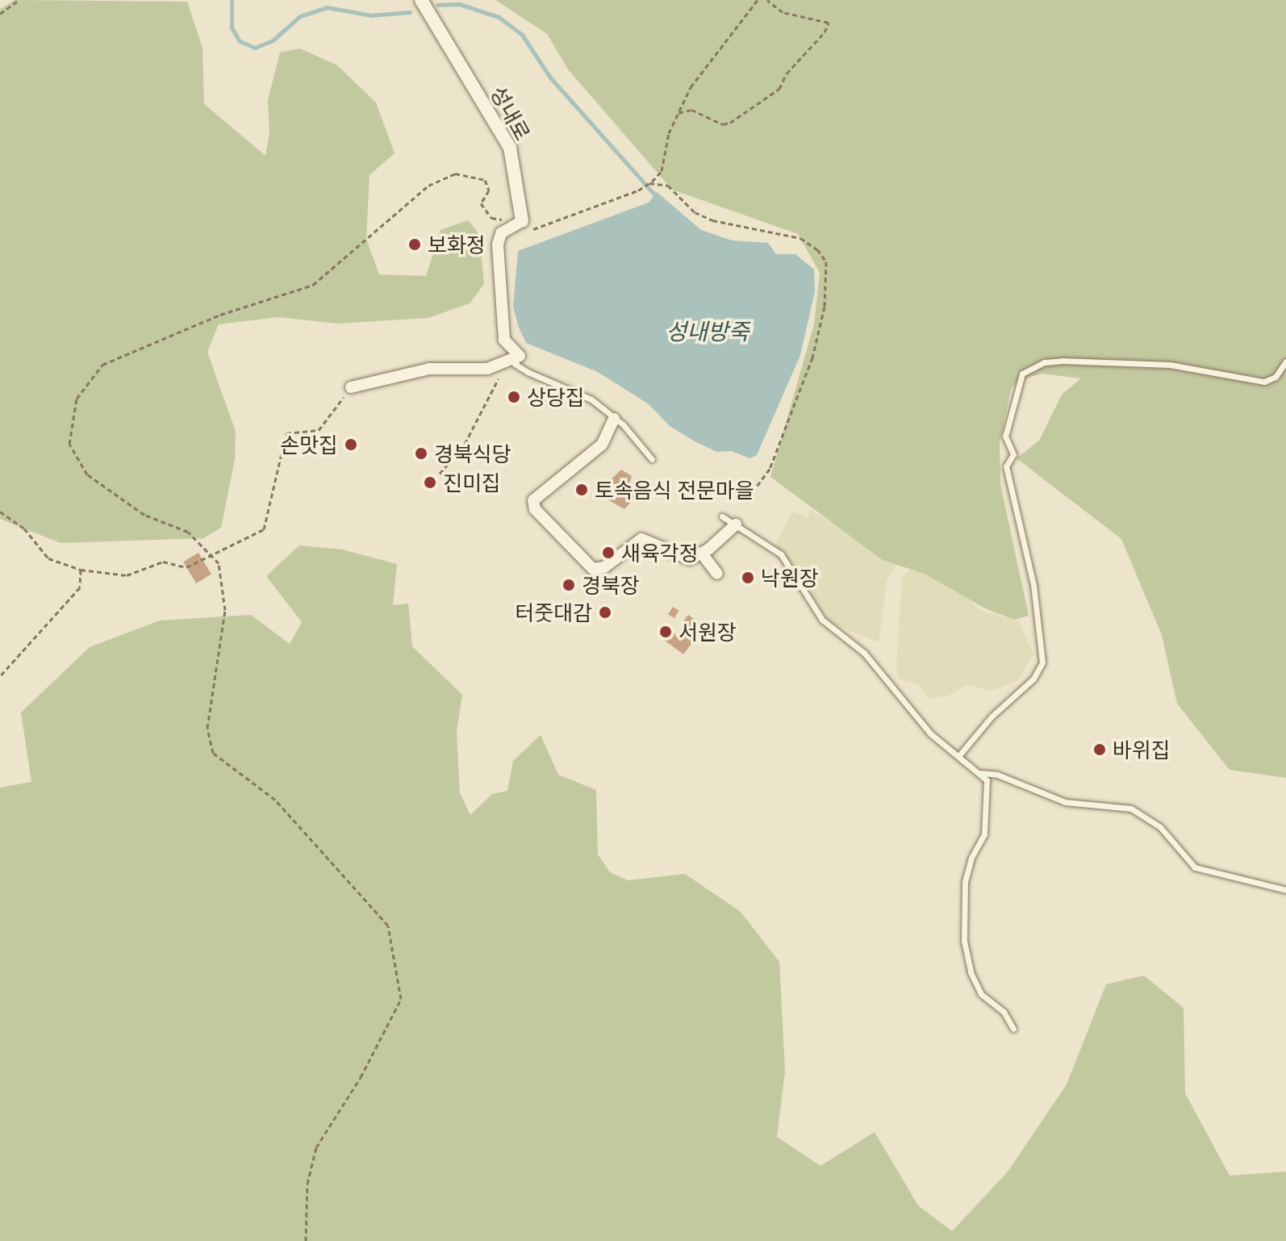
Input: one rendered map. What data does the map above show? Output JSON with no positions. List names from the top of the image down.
{
  "streets": {
    "street": ["성내로"]
  },
  "water": ["성내방죽"],
  "places": [
    "보화정",
    "상당집",
    "손맛집",
    "경북식당",
    "진미집",
    "토속음식 전문마을",
    "새육각정",
    "낙원장",
    "경북장",
    "터줏대감",
    "서원장",
    "바위집"
  ]
}
